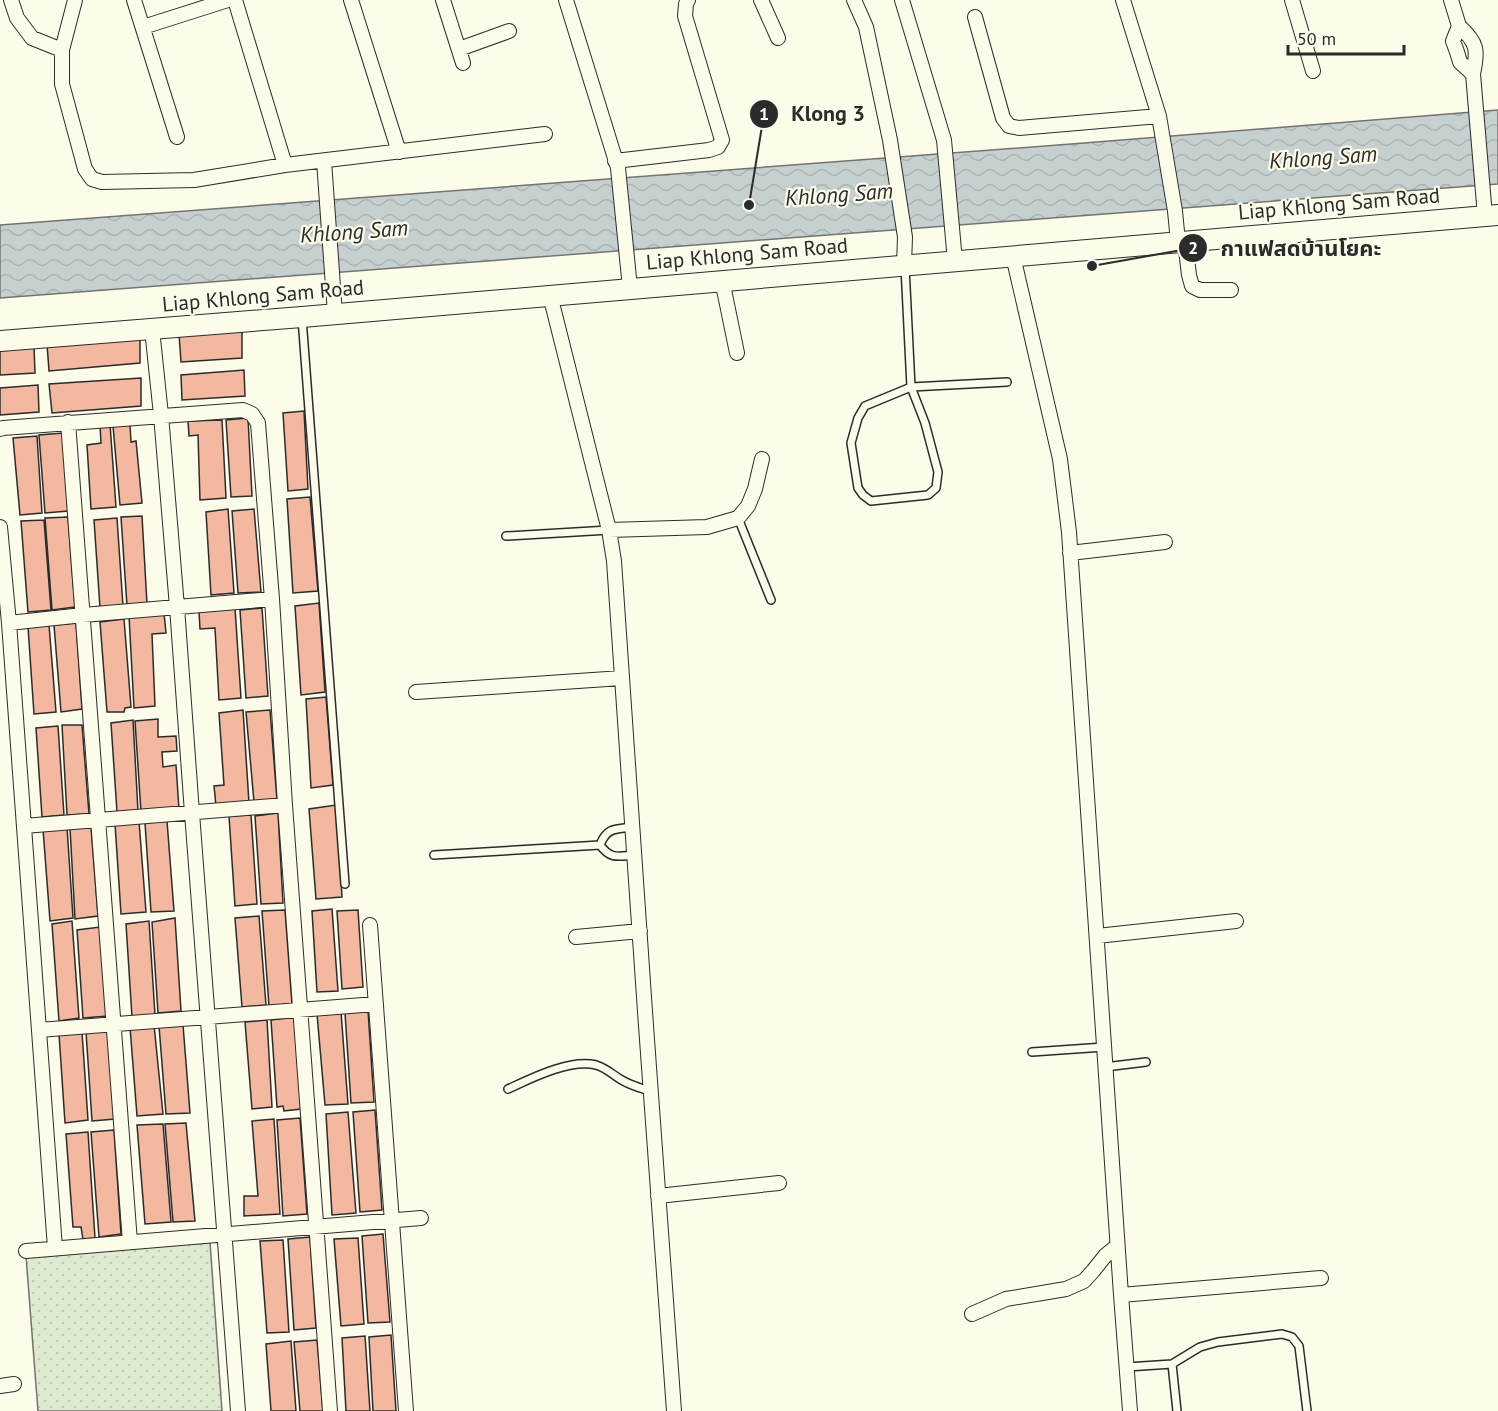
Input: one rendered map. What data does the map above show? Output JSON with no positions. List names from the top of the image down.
{
  "streets": {
    "main road": ["Liap Khlong Sam Road"]
  },
  "water": ["Khlong Sam"],
  "places": ["Klong 3", "กาแฟสดบ้านโยคะ"],
  "scale_bar": "50 m"
}
